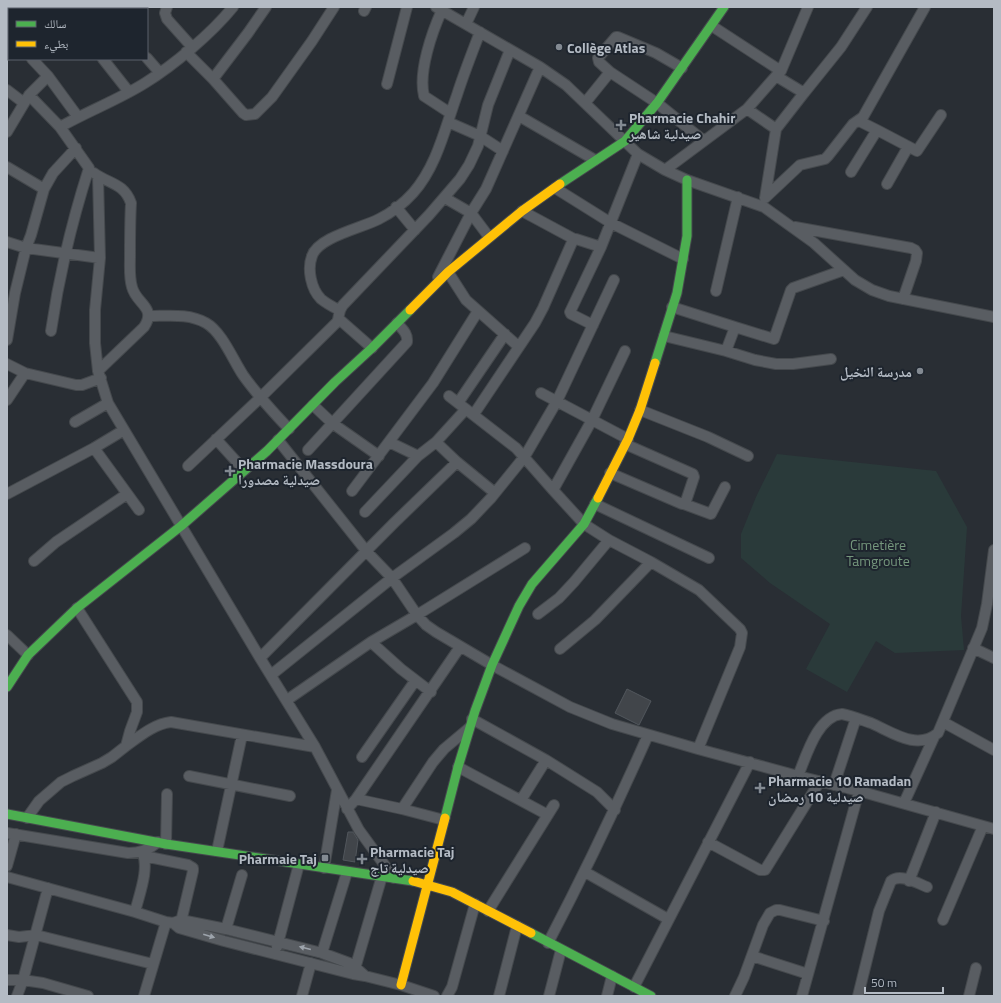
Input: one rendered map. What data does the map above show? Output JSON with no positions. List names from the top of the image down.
{
  "parks": ["Cimetière Tamgroute"],
  "places": {
    "other": ["Collège Atlas", "مدرسة النخيل"],
    "health": [
      "Pharmacie Chahir صيدلية شاهير",
      "Pharmacie Massdoura صيدلية مصدورا",
      "Pharmacie 10 Ramadan صيدلية 10 رمضان",
      "Pharmacie Taj صيدلية تاج"
    ],
    "transit": ["Pharmaie Taj"]
  },
  "legend": ["سالك", "بطيء"],
  "scale_bar": "50 m"
}
